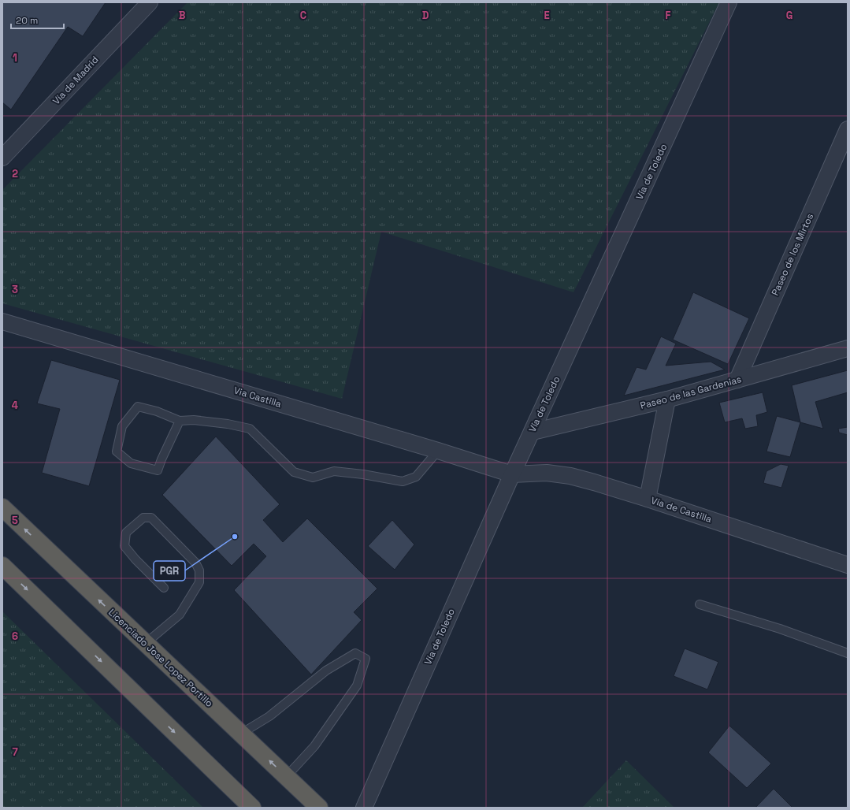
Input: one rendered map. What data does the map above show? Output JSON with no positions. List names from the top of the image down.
{
  "streets": {
    "highway": ["Licenciado Jose Lopez Portillo"],
    "street": [
      "Vía de Madrid",
      "Vía de Toledo",
      "Paseo de los Mirtos",
      "Paseo de las Gardenias",
      "Via Castilla",
      "Vía de Castilla"
    ]
  },
  "crossings": [
    ["Vía de Toledo", "Paseo de las Gardenias"],
    ["Vía de Toledo", "Via Castilla"],
    ["Vía de Toledo", "Vía de Castilla"],
    ["Paseo de los Mirtos", "Paseo de las Gardenias"],
    ["Via Castilla", "Vía de Castilla"]
  ],
  "places": ["PGR"],
  "scale_bar": "20 m",
  "grid": {
    "columns": [
      "B",
      "C",
      "D",
      "E",
      "F",
      "G"
    ],
    "rows": [
      "1",
      "2",
      "3",
      "4",
      "5",
      "6",
      "7"
    ]
  }
}
